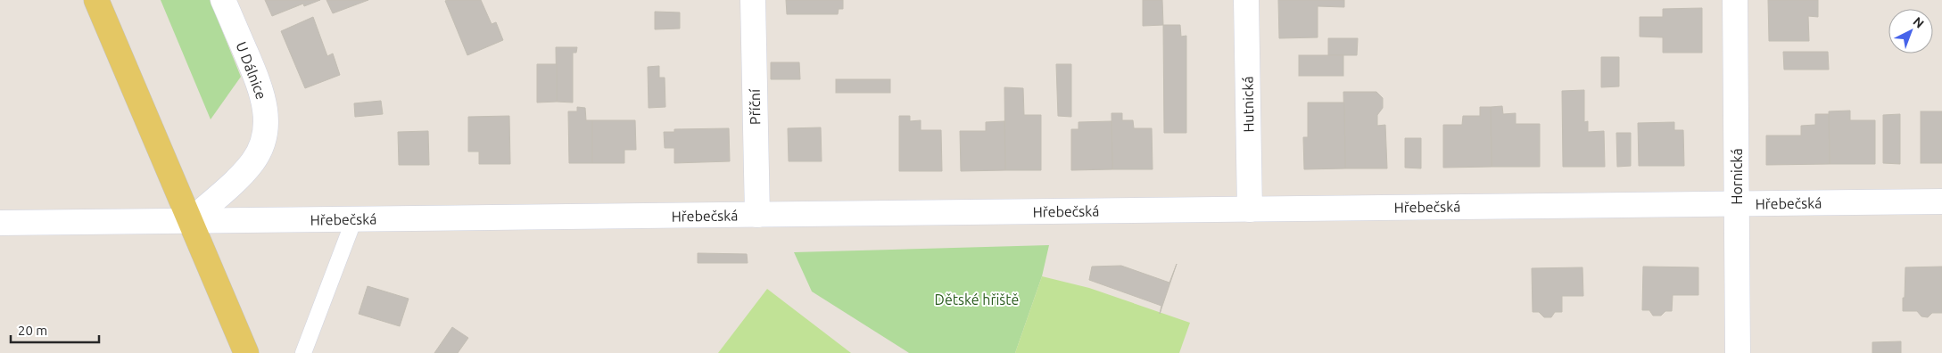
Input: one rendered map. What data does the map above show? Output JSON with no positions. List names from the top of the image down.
{
  "streets": {
    "street": [
      "U Dálnice",
      "Hutnická",
      "Příční",
      "Hornická",
      "Hřebečská"
    ]
  },
  "crossings": [
    ["U Dálnice", "Hřebečská"],
    ["Hutnická", "Hřebečská"],
    ["Příční", "Hřebečská"],
    ["Hornická", "Hřebečská"]
  ],
  "parks": ["Dětské hřiště"],
  "scale_bar": "20 m",
  "north": "top right"
}
